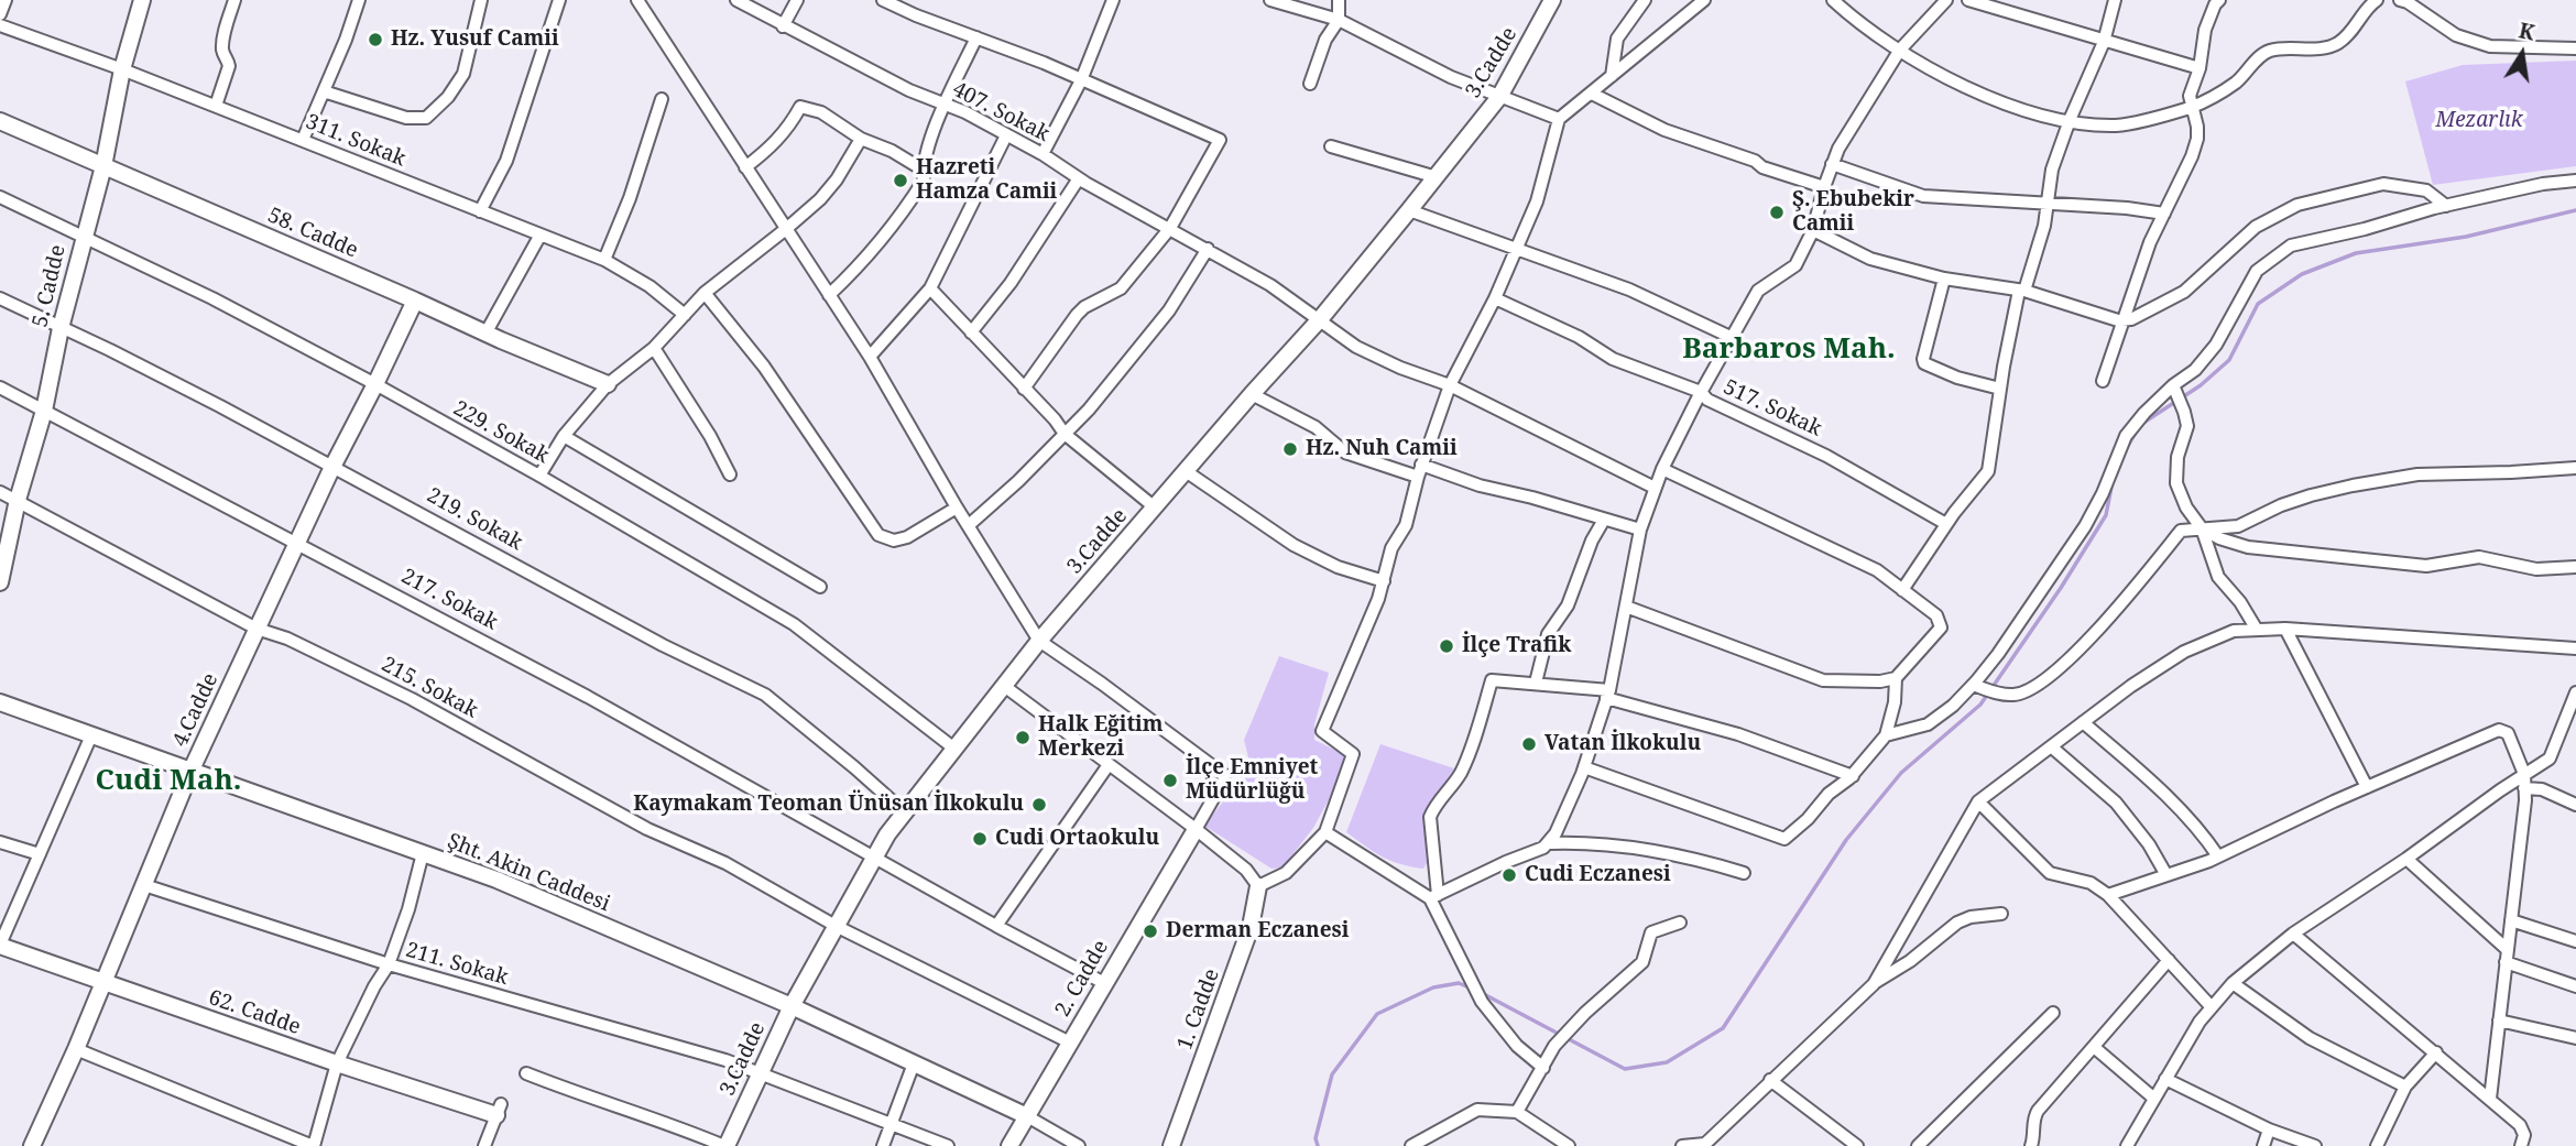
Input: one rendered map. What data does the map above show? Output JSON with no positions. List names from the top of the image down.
{
  "streets": {
    "street": [
      "3.Cadde",
      "407. Sokak",
      "311. Sokak",
      "58. Cadde",
      "5. Cadde",
      "517. Sokak",
      "229. Sokak",
      "219. Sokak",
      "217. Sokak",
      "215. Sokak",
      "4.Cadde",
      "Şht. Akin Caddesi",
      "211. Sokak",
      "2. Cadde",
      "1. Cadde",
      "62. Cadde"
    ]
  },
  "crossings": [
    ["3.Cadde", "407. Sokak"],
    ["3.Cadde", "229. Sokak"],
    ["3.Cadde", "219. Sokak"],
    ["3.Cadde", "217. Sokak"],
    ["3.Cadde", "215. Sokak"],
    ["3.Cadde", "Şht. Akin Caddesi"],
    ["3.Cadde", "211. Sokak"],
    ["311. Sokak", "5. Cadde"],
    ["58. Cadde", "5. Cadde"],
    ["58. Cadde", "4.Cadde"],
    ["5. Cadde", "229. Sokak"],
    ["5. Cadde", "219. Sokak"],
    ["5. Cadde", "217. Sokak"],
    ["5. Cadde", "215. Sokak"],
    ["229. Sokak", "4.Cadde"],
    ["219. Sokak", "4.Cadde"],
    ["217. Sokak", "4.Cadde"],
    ["217. Sokak", "2. Cadde"],
    ["215. Sokak", "4.Cadde"],
    ["215. Sokak", "2. Cadde"],
    ["4.Cadde", "Şht. Akin Caddesi"],
    ["4.Cadde", "211. Sokak"],
    ["4.Cadde", "62. Cadde"],
    ["Şht. Akin Caddesi", "2. Cadde"]
  ],
  "districts": ["Barbaros Mah.", "Cudi Mah."],
  "parks": ["Mezarlık"],
  "places": [
    "Hz. Yusuf Camii",
    "Hazreti Hamza Camii",
    "Ş. Ebubekir Camii",
    "Hz. Nuh Camii",
    "İlçe Trafik",
    "Halk Eğitim Merkezi",
    "Vatan İlkokulu",
    "İlçe Emniyet Müdürlüğü",
    "Kaymakam Teoman Ünüsan İlkokulu",
    "Cudi Ortaokulu",
    "Cudi Eczanesi",
    "Derman Eczanesi"
  ],
  "north": "top"
}
